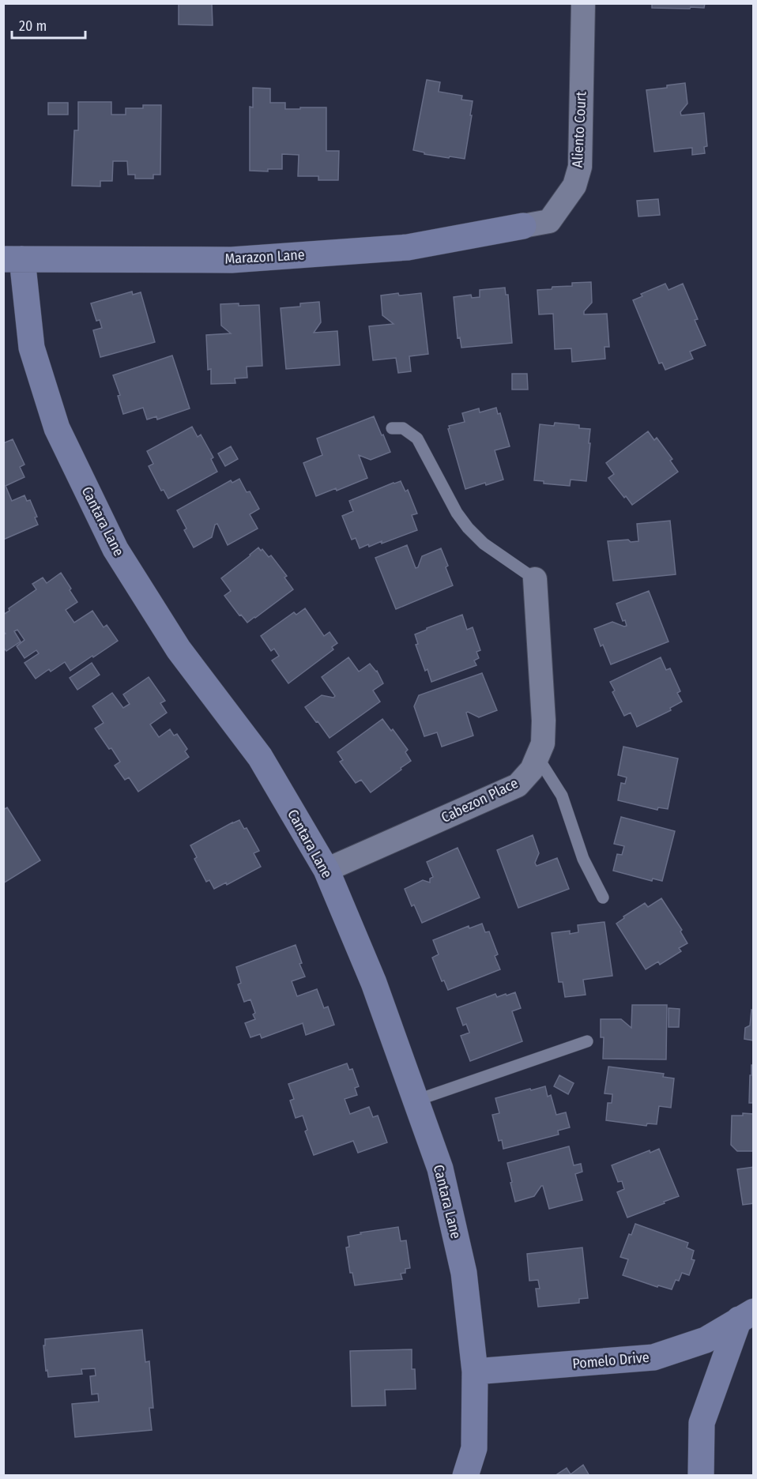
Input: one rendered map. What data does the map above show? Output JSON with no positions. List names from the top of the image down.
{
  "streets": {
    "street": [
      "Aliento Court",
      "Marazon Lane",
      "Cantara Lane",
      "Cabezon Place",
      "Pomelo Drive"
    ]
  },
  "crossings": [
    ["Aliento Court", "Marazon Lane"],
    ["Marazon Lane", "Cantara Lane"],
    ["Cantara Lane", "Cabezon Place"],
    ["Cantara Lane", "Pomelo Drive"]
  ],
  "scale_bar": "20 m"
}
